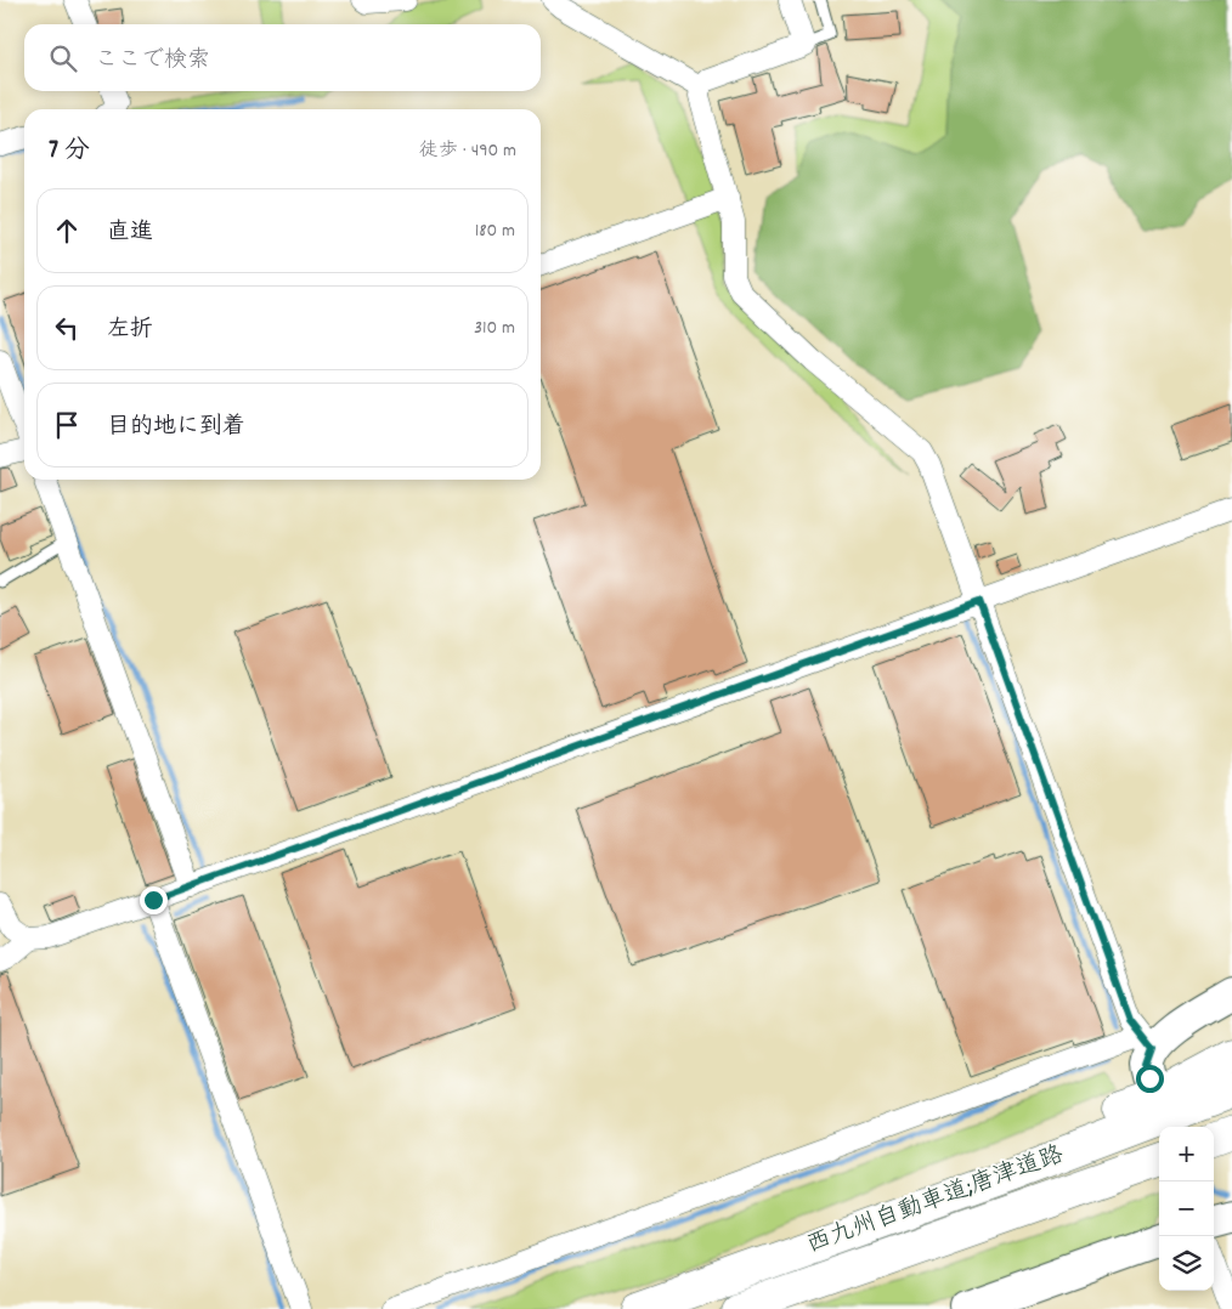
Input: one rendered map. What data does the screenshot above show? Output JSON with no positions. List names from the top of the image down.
{
  "streets": {
    "highway": ["西九州自動車道;唐津道路"]
  },
  "page": {
    "search": "ここで検索",
    "heading": ["7 分", "徒歩 · 490 m"],
    "list": [
      ["直進", "180 m"],
      ["左折", "310 m"],
      "目的地に到着"
    ],
    "map_buttons": ["+", "−"]
  }
}
